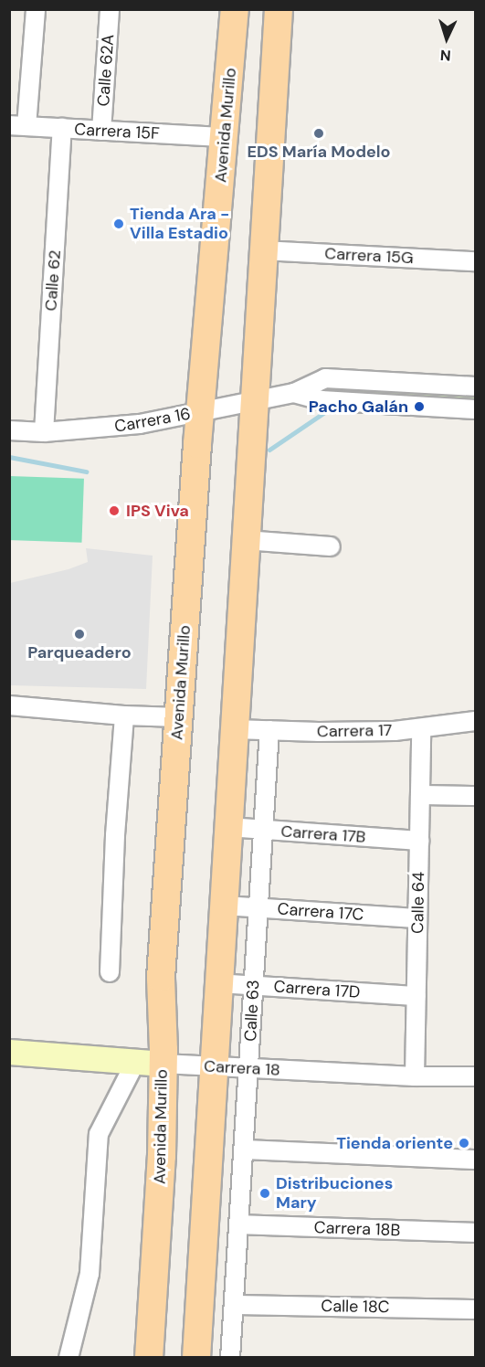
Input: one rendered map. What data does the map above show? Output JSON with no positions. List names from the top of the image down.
{
  "streets": {
    "main road": ["Avenida Murillo"],
    "street": [
      "Calle 62A",
      "Carrera 15F",
      "Carrera 15G",
      "Calle 62",
      "Carrera 16",
      "Carrera 17",
      "Carrera 17B",
      "Calle 64",
      "Carrera 17C",
      "Carrera 17D",
      "Calle 63",
      "Carrera 18",
      "Carrera 18B",
      "Calle 18C"
    ]
  },
  "crossings": [
    ["Calle 62A", "Carrera 15F"],
    ["Avenida Murillo", "Carrera 15F"],
    ["Avenida Murillo", "Carrera 16"],
    ["Avenida Murillo", "Carrera 18"],
    ["Carrera 15F", "Calle 62"],
    ["Calle 62", "Carrera 16"],
    ["Carrera 17", "Calle 64"],
    ["Carrera 17", "Calle 63"],
    ["Carrera 17B", "Calle 64"],
    ["Carrera 17B", "Calle 63"],
    ["Calle 64", "Carrera 17C"],
    ["Calle 64", "Carrera 17D"],
    ["Calle 64", "Carrera 18"],
    ["Carrera 17C", "Calle 63"],
    ["Carrera 17D", "Calle 63"],
    ["Calle 63", "Carrera 18"],
    ["Calle 63", "Carrera 18B"],
    ["Calle 63", "Calle 18C"]
  ],
  "places": [
    "EDS María Modelo",
    "Tienda Ara - Villa Estadio",
    "Pacho Galán",
    "IPS Viva",
    "Parqueadero",
    "Tienda oriente",
    "Distribuciones Mary"
  ],
  "north": "bottom"
}
